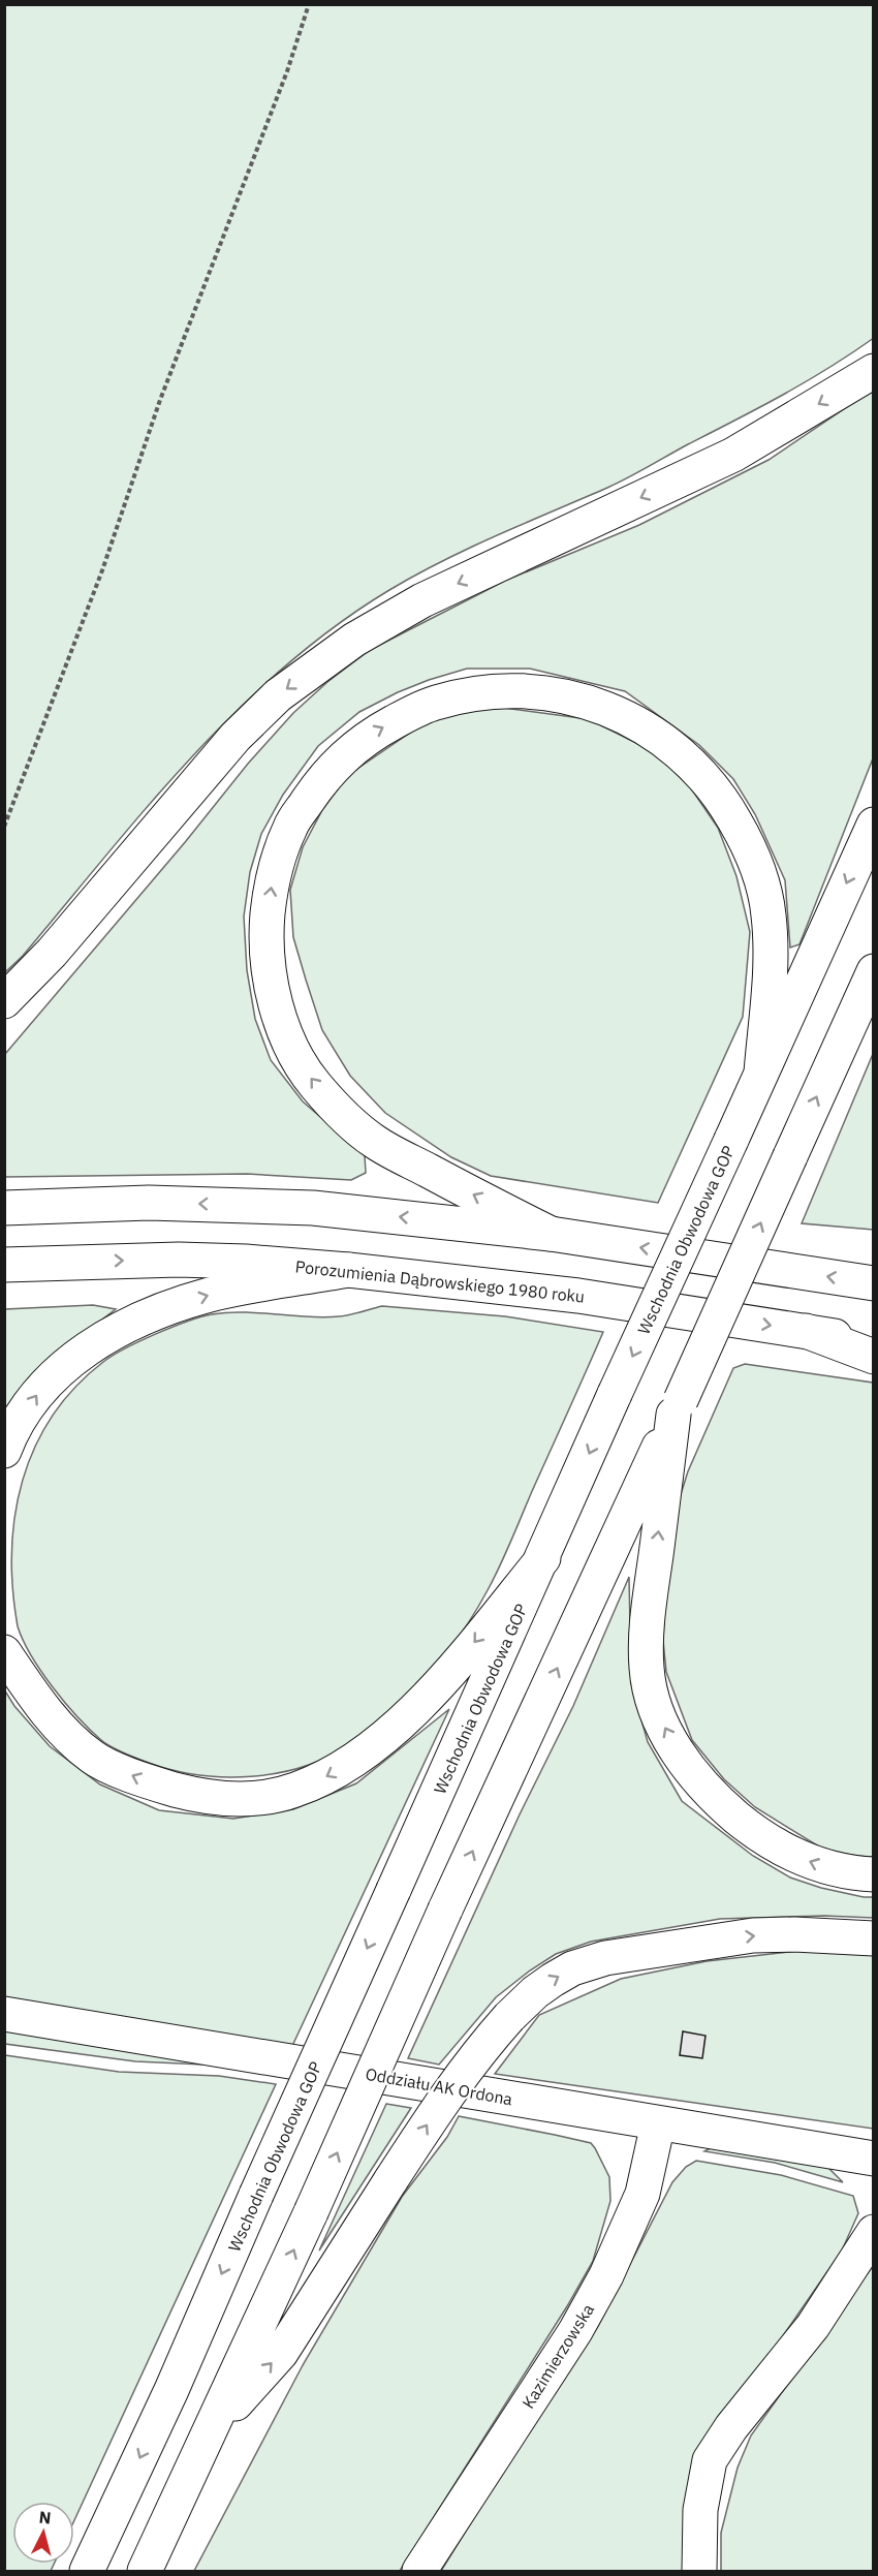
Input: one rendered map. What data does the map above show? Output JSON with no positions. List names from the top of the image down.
{
  "streets": {
    "main road": [
      "Wschodnia Obwodowa GOP",
      "Porozumienia Dąbrowskiego 1980 roku",
      "Oddziału AK Ordona",
      "Kazimierzowska"
    ]
  },
  "crossings": [
    ["Oddziału AK Ordona", "Kazimierzowska"]
  ],
  "north": "top"
}
